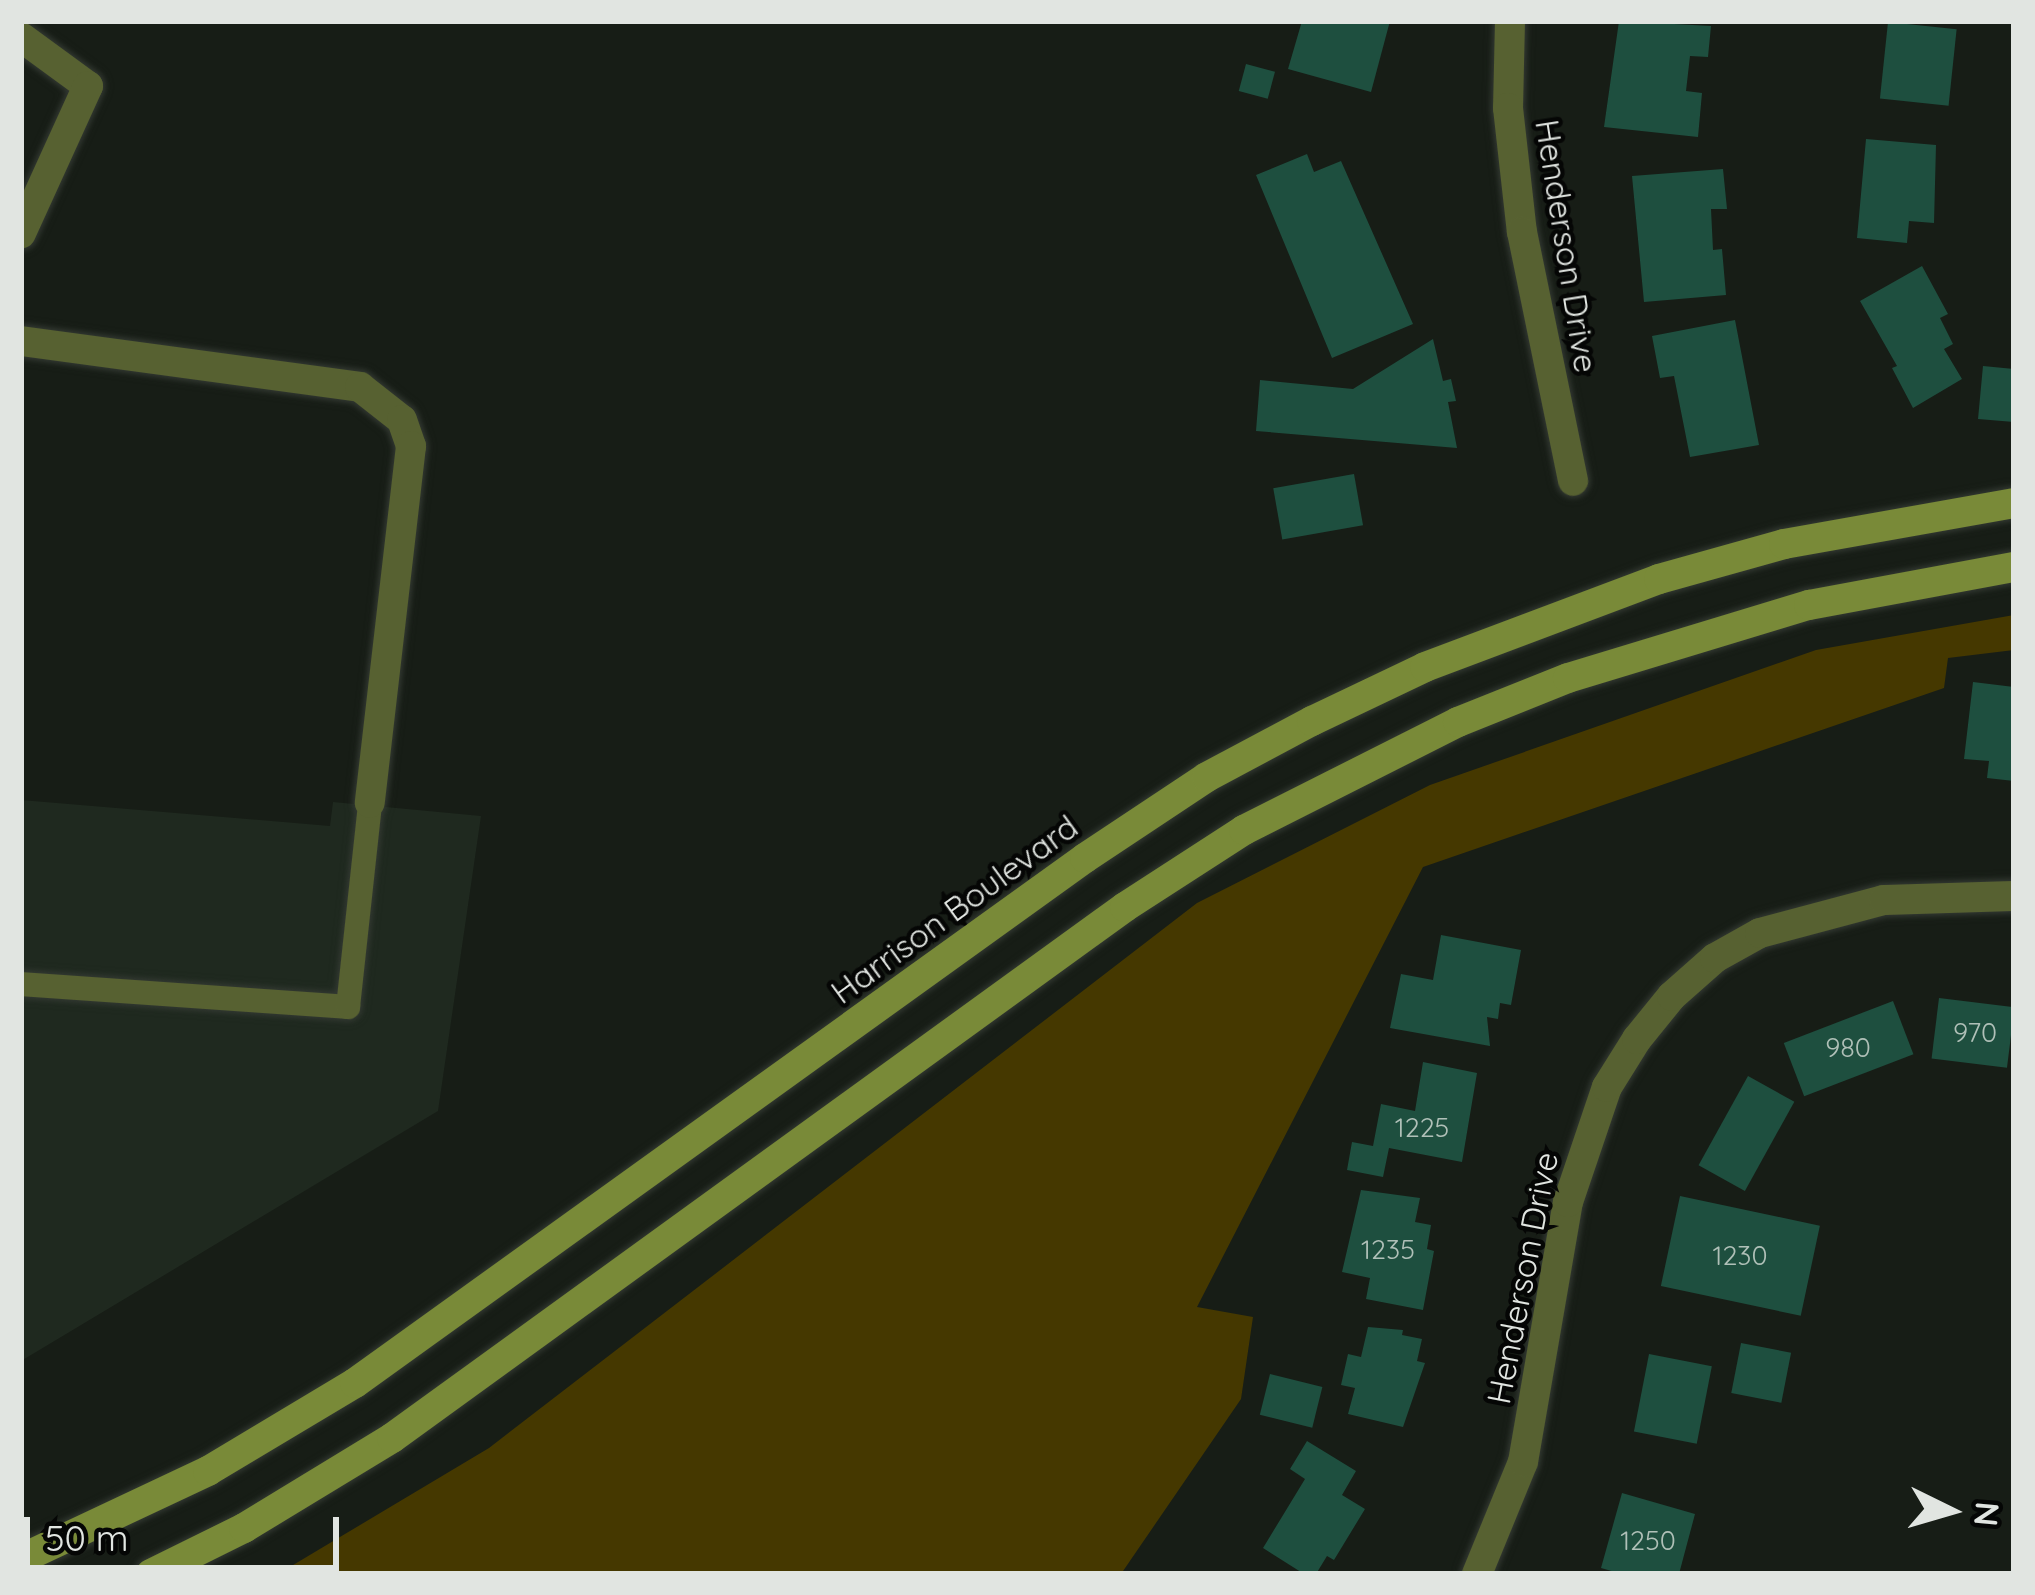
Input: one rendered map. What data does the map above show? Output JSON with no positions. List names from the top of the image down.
{
  "streets": {
    "main road": ["Harrison Boulevard"],
    "street": ["Henderson Drive"]
  },
  "house_numbers": [
    "970",
    "980",
    "1225",
    "1235",
    "1230",
    "1250"
  ],
  "scale_bar": "50 m",
  "north": "right"
}
